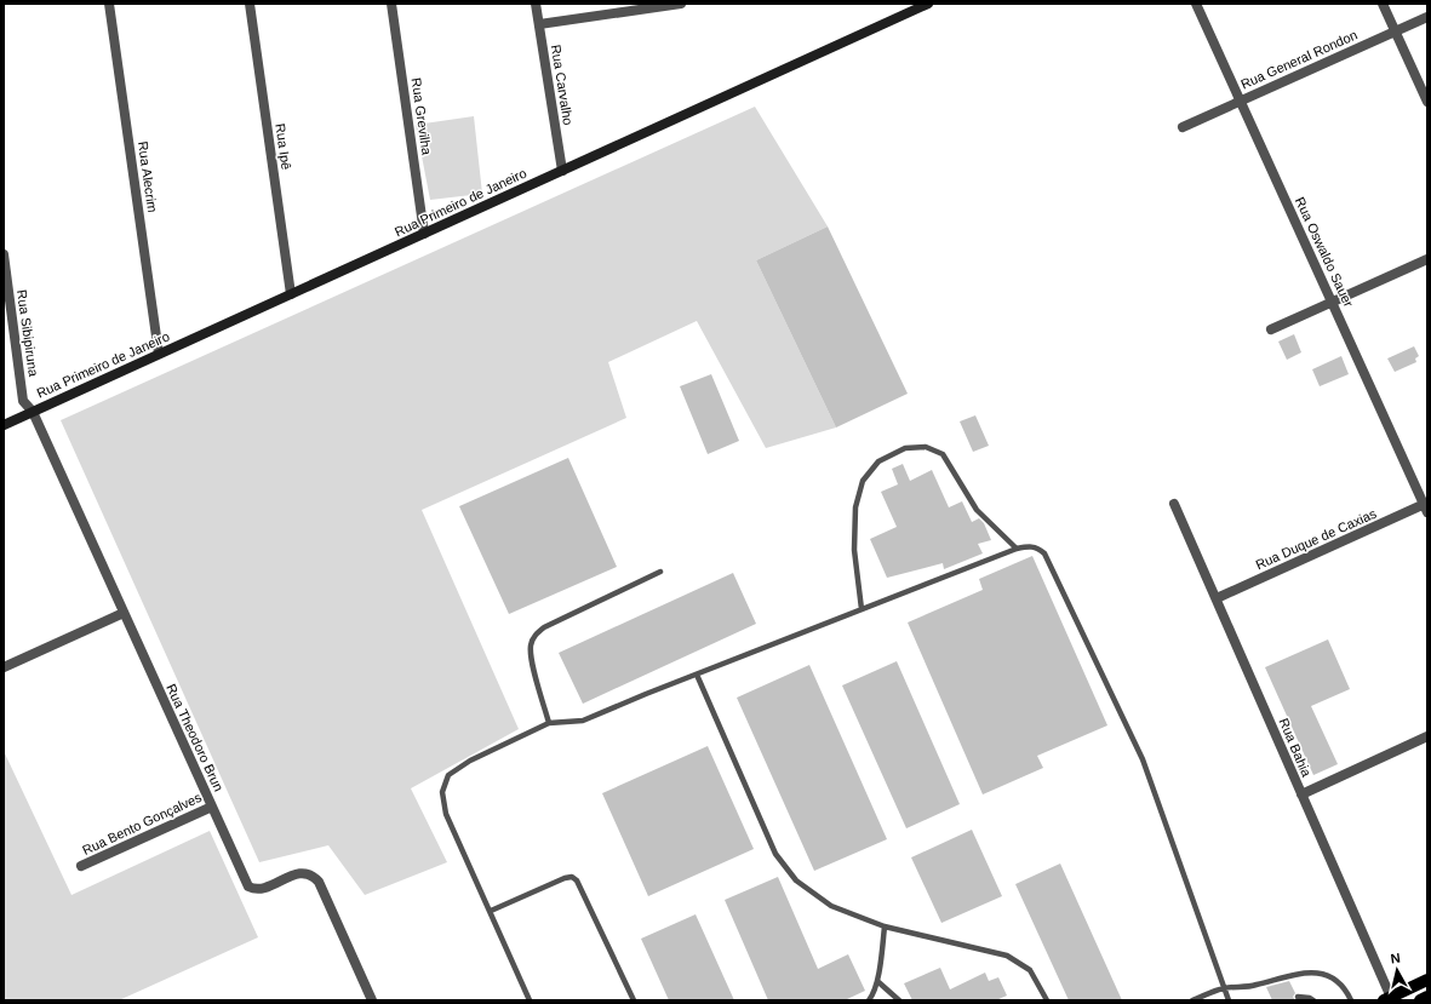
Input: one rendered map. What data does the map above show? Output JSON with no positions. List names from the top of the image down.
{
  "streets": {
    "street": [
      "Rua General Rondon",
      "Rua Carvalho",
      "Rua Grevilha",
      "Rua Ipê",
      "Rua Alecrim",
      "Rua Primeiro de Janeiro",
      "Rua Oswaldo Sauer",
      "Rua Sibipiruna",
      "Rua Duque de Caxias",
      "Rua Theodoro Brun",
      "Rua Bahia",
      "Rua Bento Gonçalves"
    ]
  },
  "crossings": [
    ["Rua General Rondon", "Rua Oswaldo Sauer"],
    ["Rua Carvalho", "Rua Primeiro de Janeiro"],
    ["Rua Grevilha", "Rua Primeiro de Janeiro"],
    ["Rua Ipê", "Rua Primeiro de Janeiro"],
    ["Rua Alecrim", "Rua Primeiro de Janeiro"],
    ["Rua Primeiro de Janeiro", "Rua Sibipiruna"],
    ["Rua Primeiro de Janeiro", "Rua Theodoro Brun"],
    ["Rua Oswaldo Sauer", "Rua Duque de Caxias"],
    ["Rua Sibipiruna", "Rua Theodoro Brun"],
    ["Rua Duque de Caxias", "Rua Bahia"],
    ["Rua Theodoro Brun", "Rua Bento Gonçalves"]
  ],
  "north": "top"
}
